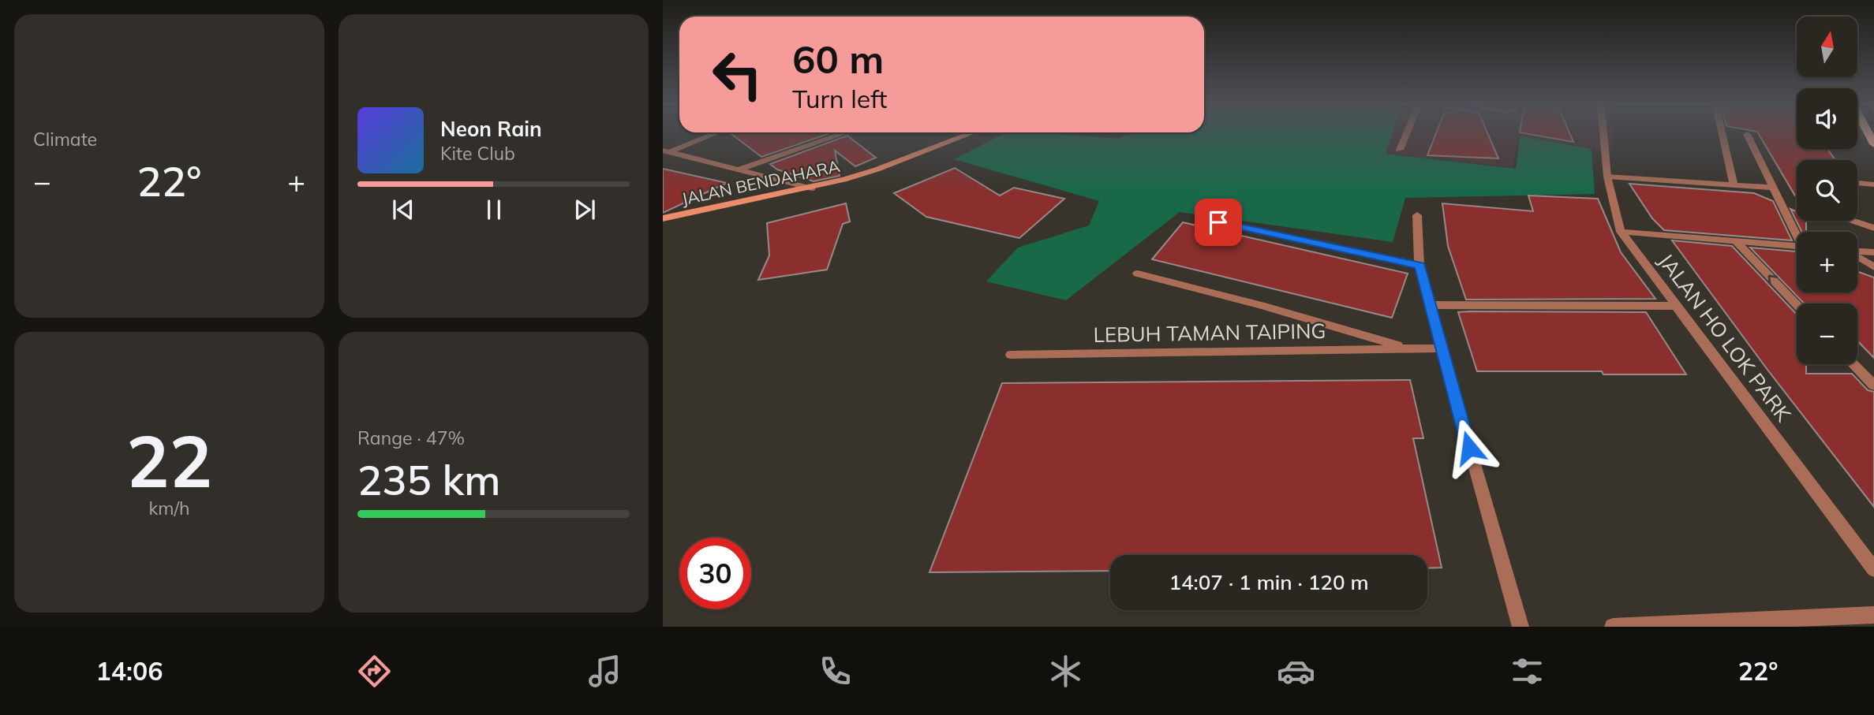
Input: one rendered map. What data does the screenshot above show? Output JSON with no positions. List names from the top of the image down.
{
  "streets": {
    "main road": ["JALAN BENDAHARA"],
    "street": ["LEBUH TAMAN TAIPING", "JALAN HO LOK PARK"]
  },
  "north": "top",
  "page": {
    "tile": [
      "Climate",
      ["22", "km/h"],
      ["Range · 47%", "235 km"]
    ],
    "map_buttons": ["+", "−"],
    "turn": ["60 m", "Turn left"],
    "song": ["Neon Rain", "Kite Club"],
    "heat": ["−", "22°", "+"],
    "limit": "30",
    "trip": "14:07 · 1 min · 120 m",
    "tabs": ["14:06", "22°"]
  }
}
